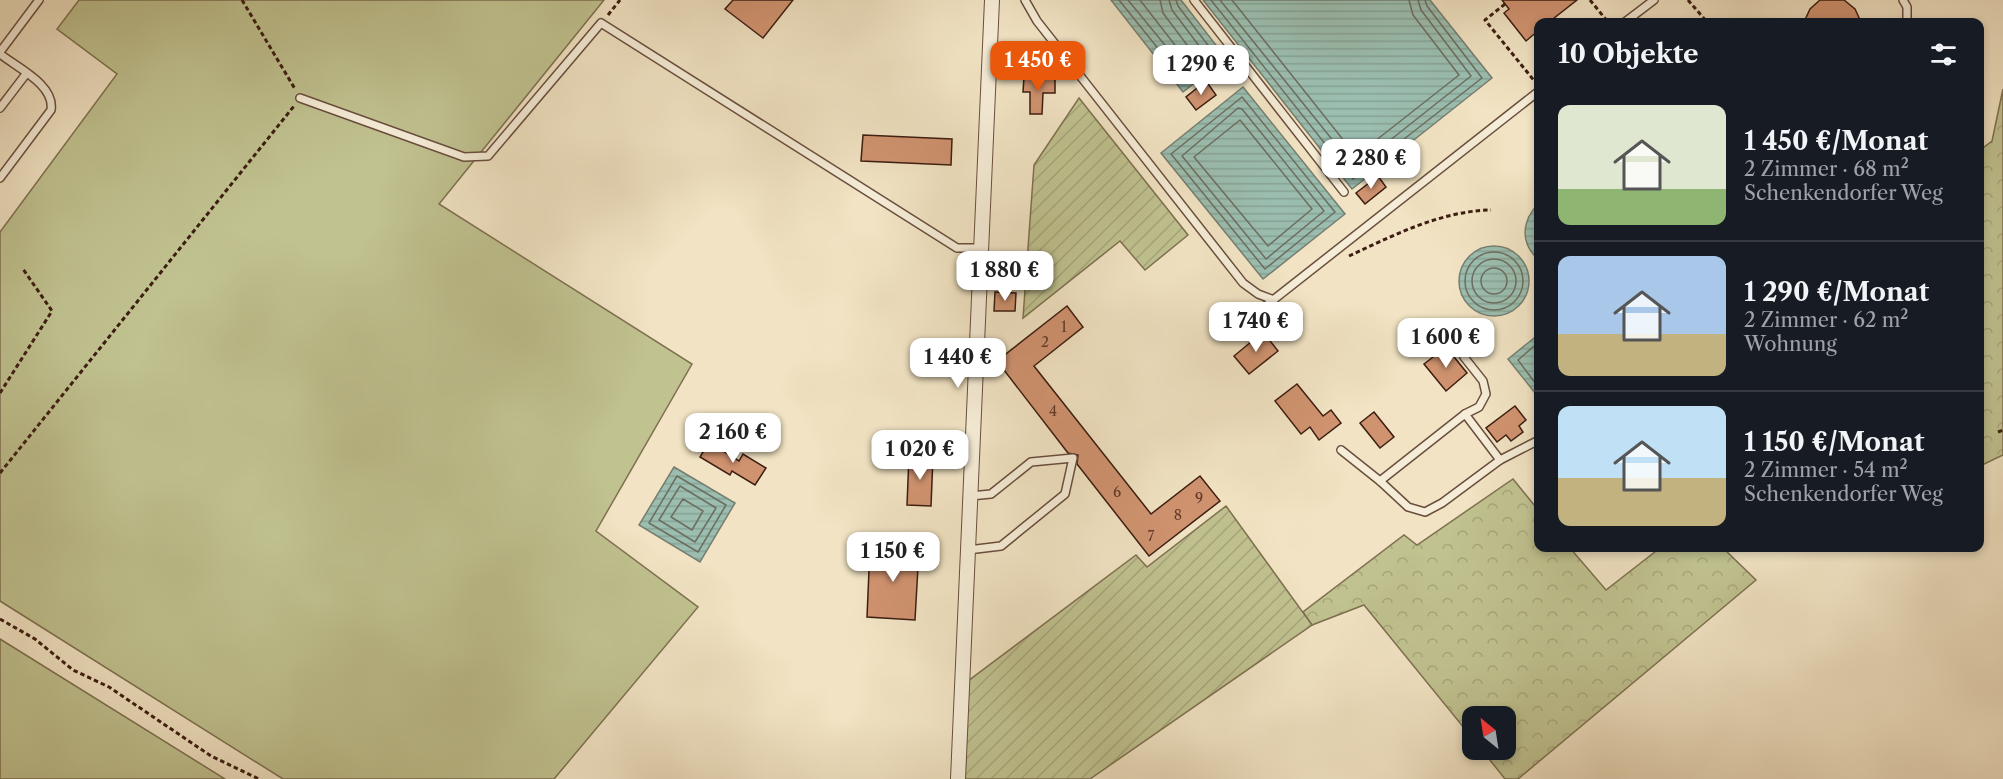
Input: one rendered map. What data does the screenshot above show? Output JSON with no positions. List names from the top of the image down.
{
  "house_numbers": [
    "1",
    "2",
    "4",
    "6",
    "9",
    "8",
    "7"
  ],
  "north": "top left",
  "page": {
    "heading": "10 Objekte",
    "price": [
      "1 450 €",
      "1 290 €",
      "2 280 €",
      "1 880 €",
      "1 740 €",
      "1 600 €",
      "1 440 €",
      "2 160 €",
      "1 020 €",
      "1 150 €"
    ],
    "list": [
      {
        "name": "1 450 €/Monat",
        "note": "2 Zimmer · 68 m² · Schenkendorfer Weg"
      },
      {
        "name": "1 290 €/Monat",
        "note": "2 Zimmer · 62 m² · Wohnung"
      },
      {
        "name": "1 150 €/Monat",
        "note": "2 Zimmer · 54 m² · Schenkendorfer Weg"
      }
    ]
  }
}
